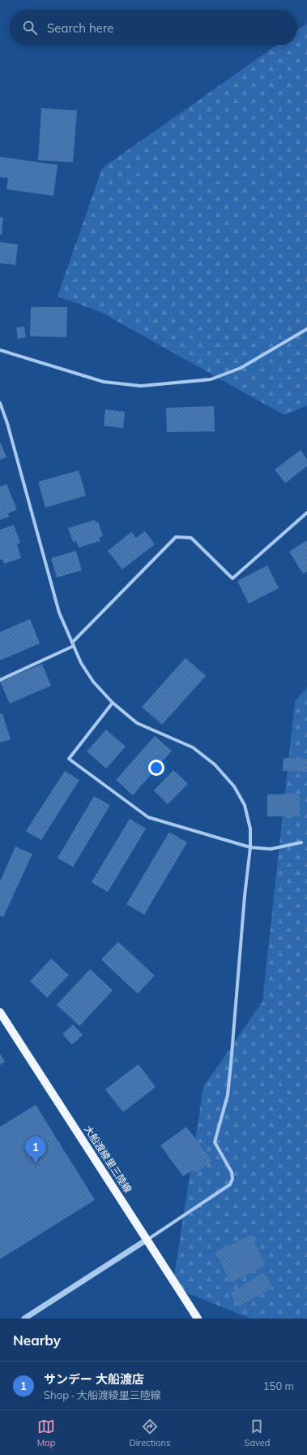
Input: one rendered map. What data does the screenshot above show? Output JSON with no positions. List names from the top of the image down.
{
  "streets": {
    "main road": ["大船渡綾里三陸線"]
  },
  "page": {
    "search": "Search here",
    "pins": "1",
    "heading": "Nearby",
    "list": [
      {
        "mark": "1",
        "name": "サンデー 大船渡店",
        "note": "Shop · 大船渡綾里三陸線",
        "value": "150 m"
      }
    ],
    "nav": ["Map", "Directions", "Saved"]
  }
}
